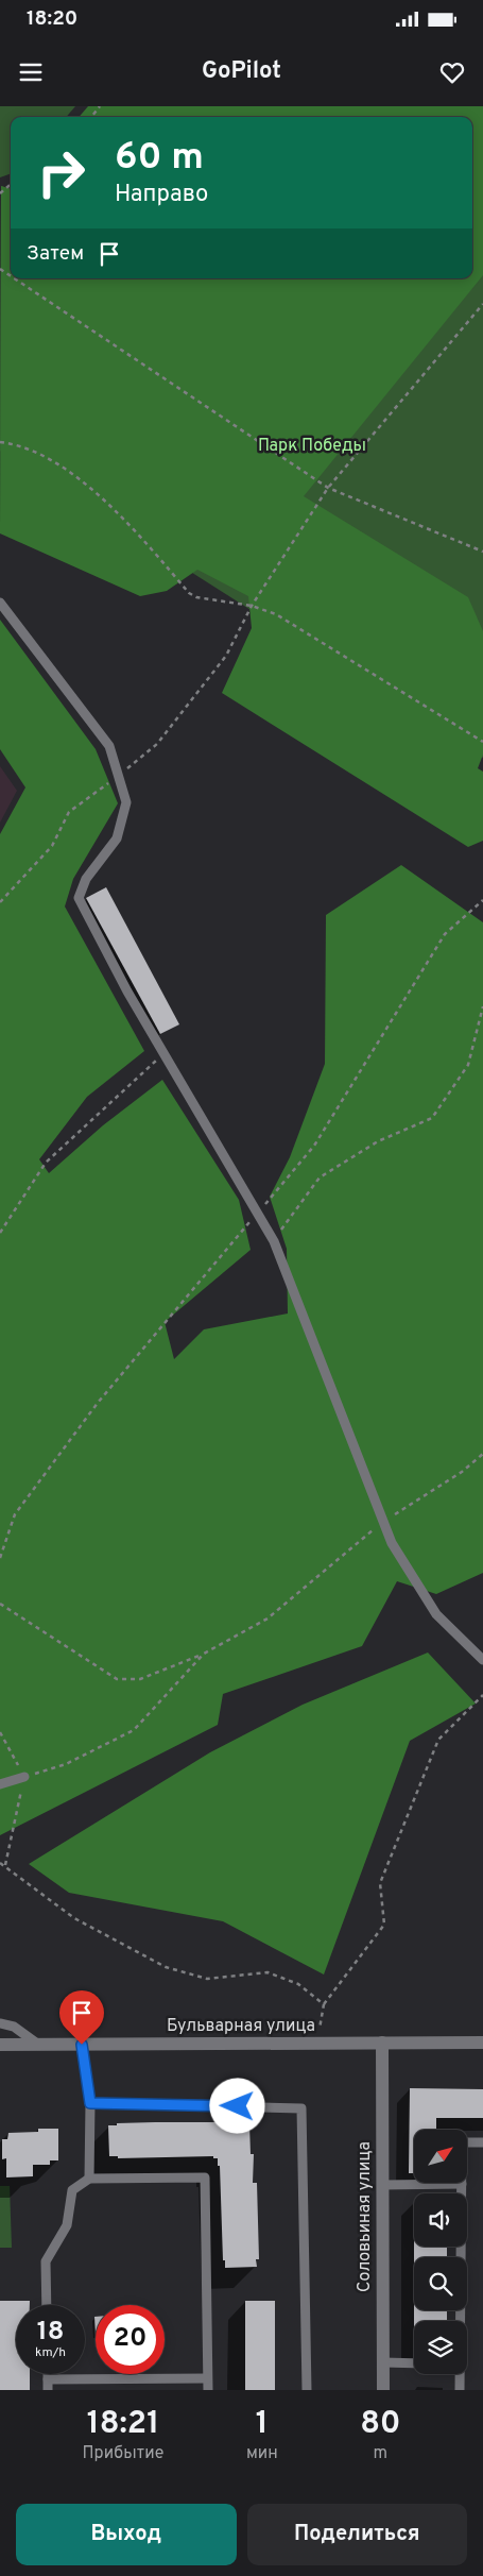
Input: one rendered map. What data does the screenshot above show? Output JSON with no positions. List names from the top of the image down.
{
  "streets": {
    "street": ["Бульварная улица", "Соловьиная улица"]
  },
  "crossings": [
    ["Бульварная улица", "Соловьиная улица"]
  ],
  "parks": ["Парк Победы"],
  "north": "top right",
  "page": {
    "status": "18:20",
    "header": "GoPilot",
    "turn": ["60 m", "Направо"],
    "then": "Затем",
    "speed": "18 km/h",
    "limit": "20",
    "eta": [
      "18:21",
      "Прибытие",
      "1",
      "мин",
      "80",
      "m"
    ],
    "buttons": ["Выход", "Поделиться"]
  }
}
